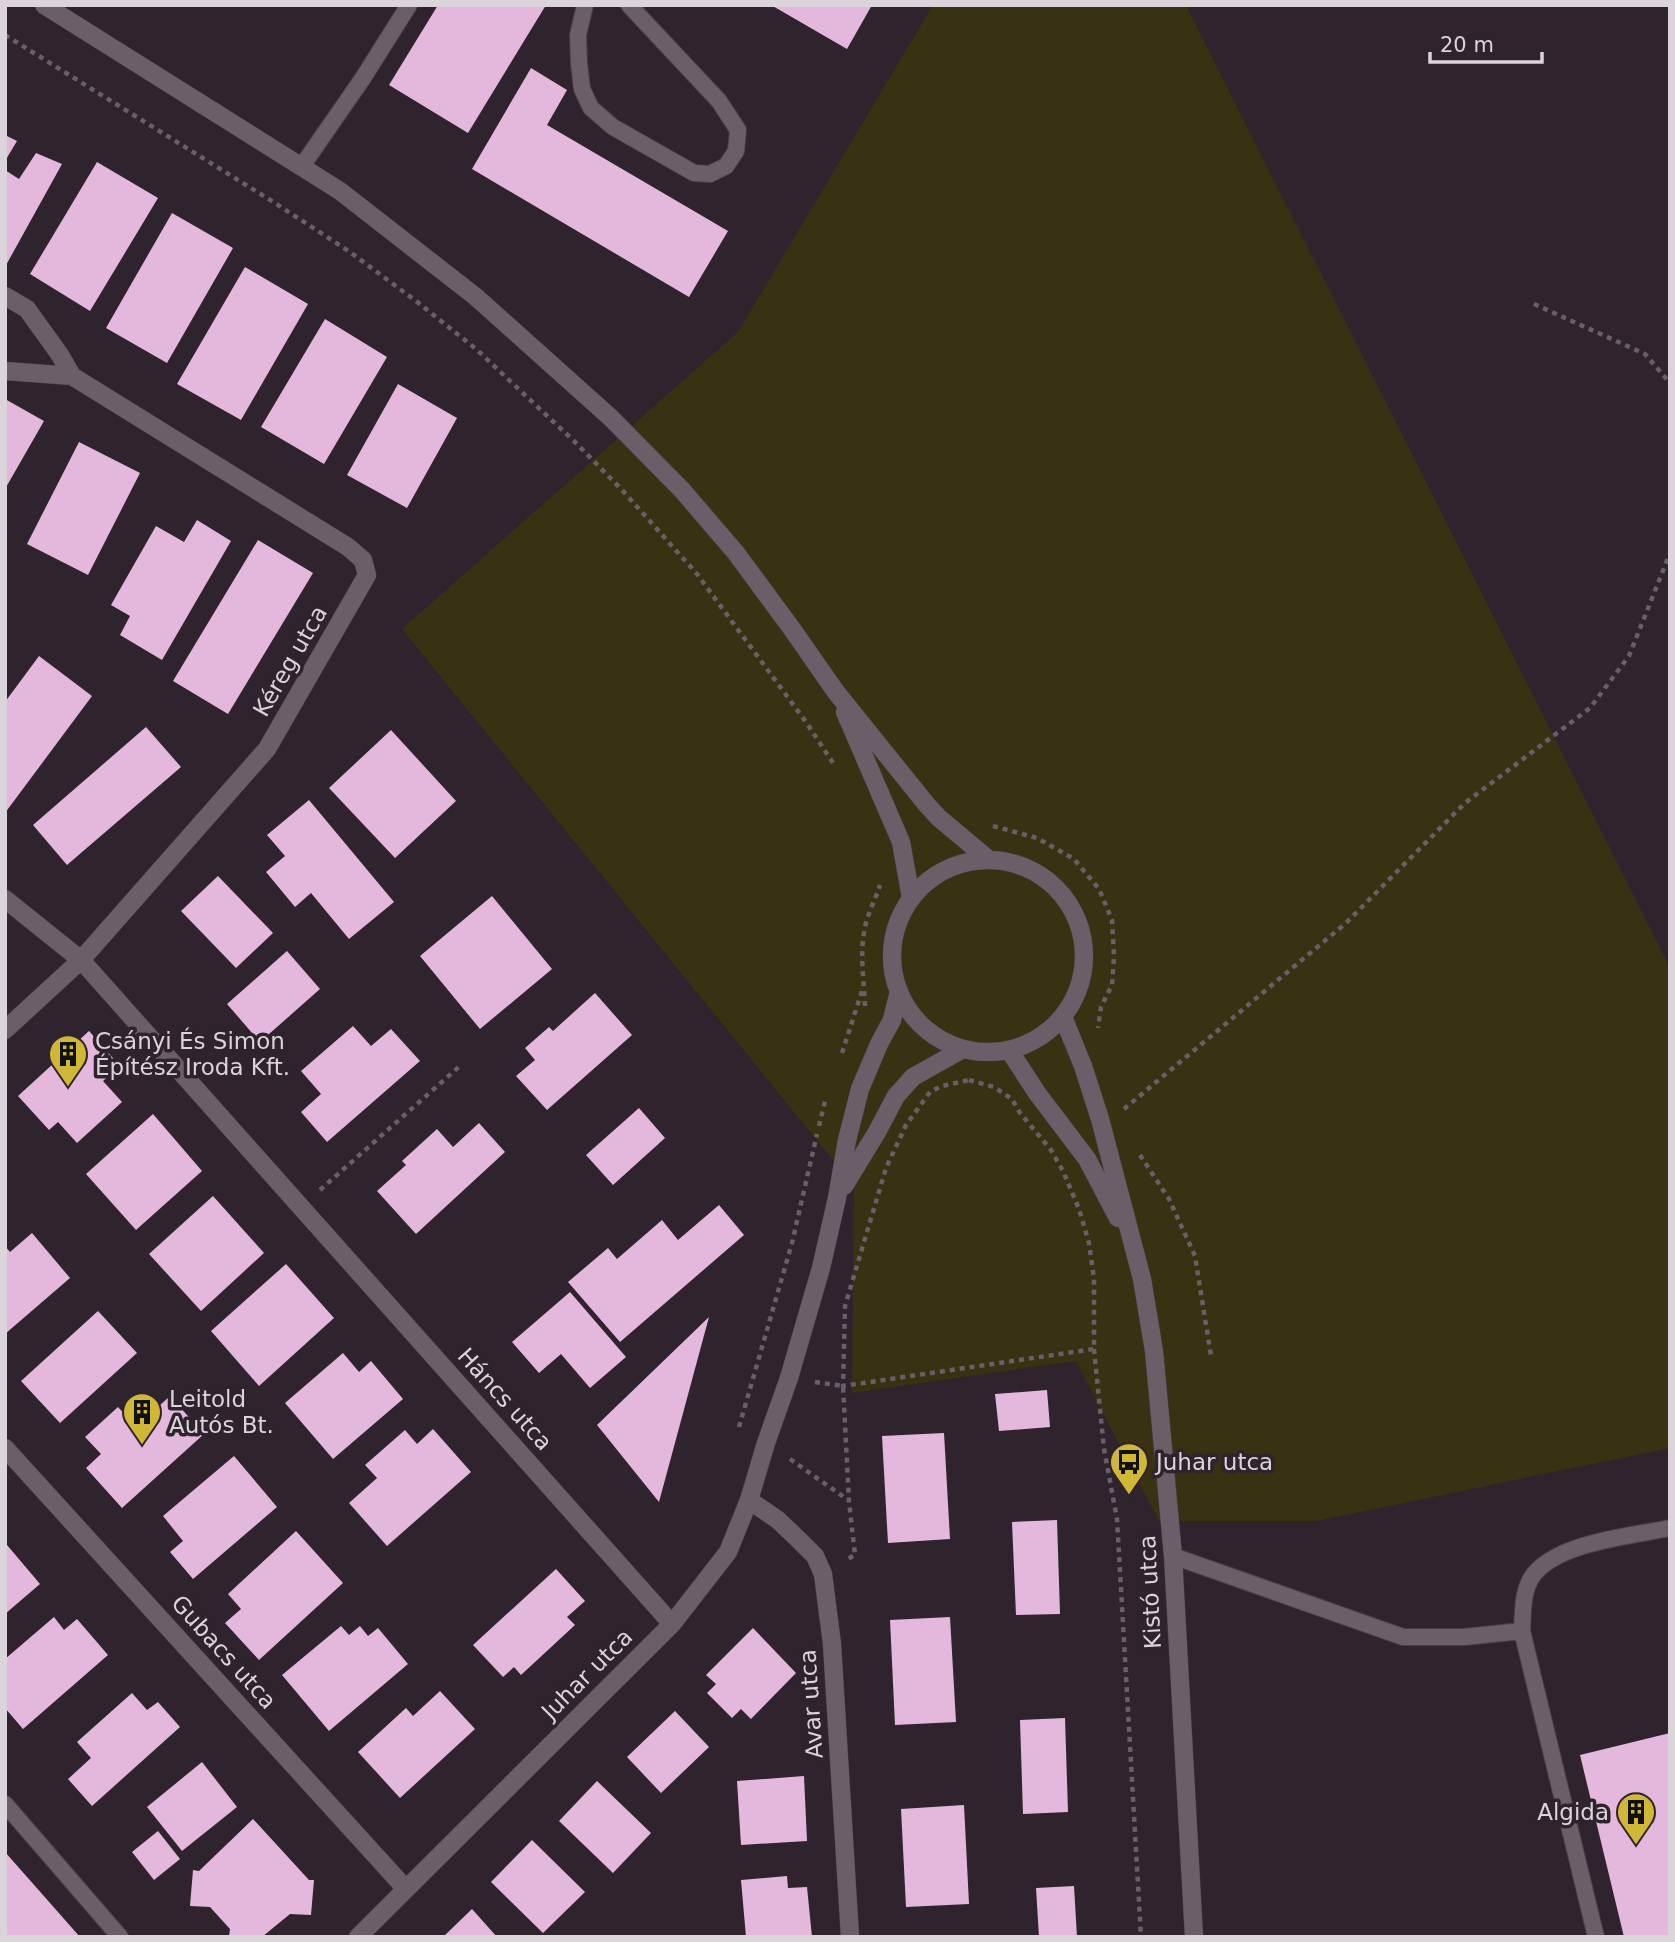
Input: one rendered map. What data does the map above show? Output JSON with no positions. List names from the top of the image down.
{
  "streets": {
    "street": [
      "Kéreg utca",
      "Háncs utca",
      "Kistó utca",
      "Gubacs utca",
      "Juhar utca",
      "Avar utca"
    ]
  },
  "crossings": [
    ["Kéreg utca", "Háncs utca"],
    ["Háncs utca", "Juhar utca"],
    ["Kistó utca", "Juhar utca"],
    ["Gubacs utca", "Juhar utca"],
    ["Juhar utca", "Avar utca"]
  ],
  "places": {
    "building": ["Csányi És Simon Építész Iroda Kft.", "Leitold Autós Bt.", "Algida"],
    "bus stop": ["Juhar utca"]
  },
  "scale_bar": "20 m"
}
